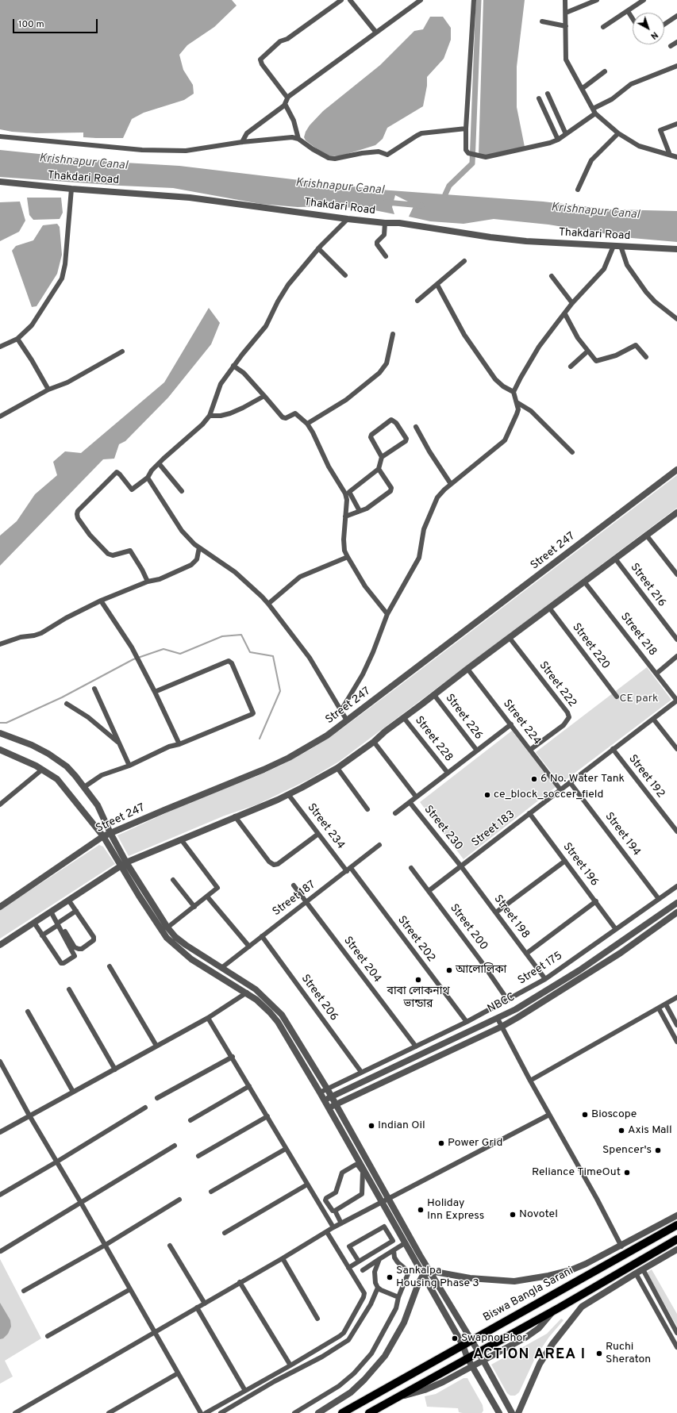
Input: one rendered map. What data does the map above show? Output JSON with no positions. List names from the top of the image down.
{
  "streets": {
    "main road": ["Biswa Bangla Sarani"],
    "street": [
      "Thakdari Road",
      "Street 247",
      "Street 216",
      "Street 218",
      "Street 220",
      "Street 222",
      "Street 226",
      "Street 224",
      "Street 228",
      "Street 192",
      "Street 234",
      "Street 230",
      "Street 183",
      "Street 194",
      "Street 196",
      "Street 187",
      "Street 198",
      "Street 200",
      "Street 202",
      "Street 204",
      "Street 175",
      "Street 206",
      "NBCC"
    ]
  },
  "crossings": [
    ["Street 218", "Street 183"],
    ["Street 222", "Street 224"],
    ["Street 224", "Street 183"],
    ["Street 192", "Street 183"],
    ["Street 234", "Street 187"],
    ["Street 234", "Street 202"],
    ["Street 230", "Street 183"],
    ["Street 230", "Street 198"],
    ["Street 183", "Street 194"],
    ["Street 183", "Street 196"],
    ["Street 183", "Street 198"],
    ["Street 183", "Street 200"],
    ["Street 194", "Street 175"],
    ["Street 196", "Street 175"],
    ["Street 187", "Street 202"],
    ["Street 187", "Street 204"],
    ["Street 187", "Street 206"],
    ["Street 198", "Street 175"],
    ["Street 200", "Street 175"],
    ["Street 202", "Street 175"],
    ["Street 204", "Street 175"],
    ["Street 175", "Street 206"]
  ],
  "districts": ["ACTION AREA I"],
  "water": ["Krishnapur Canal"],
  "parks": ["CE park"],
  "places": [
    "6 No. Water Tank",
    "ce_block_soccer_field",
    "আলোলিকা",
    "বাবা লোকনাথ ভান্ডার",
    "Bioscope",
    "Indian Oil",
    "Axis Mall",
    "Power Grid",
    "Spencer's",
    "Reliance TimeOut",
    "Holiday Inn Express",
    "Novotel",
    "Sankalpa Housing Phase 3",
    "Swapno Bhor",
    "Ruchi Sheraton"
  ],
  "scale_bar": "100 m",
  "north": "bottom right"
}
